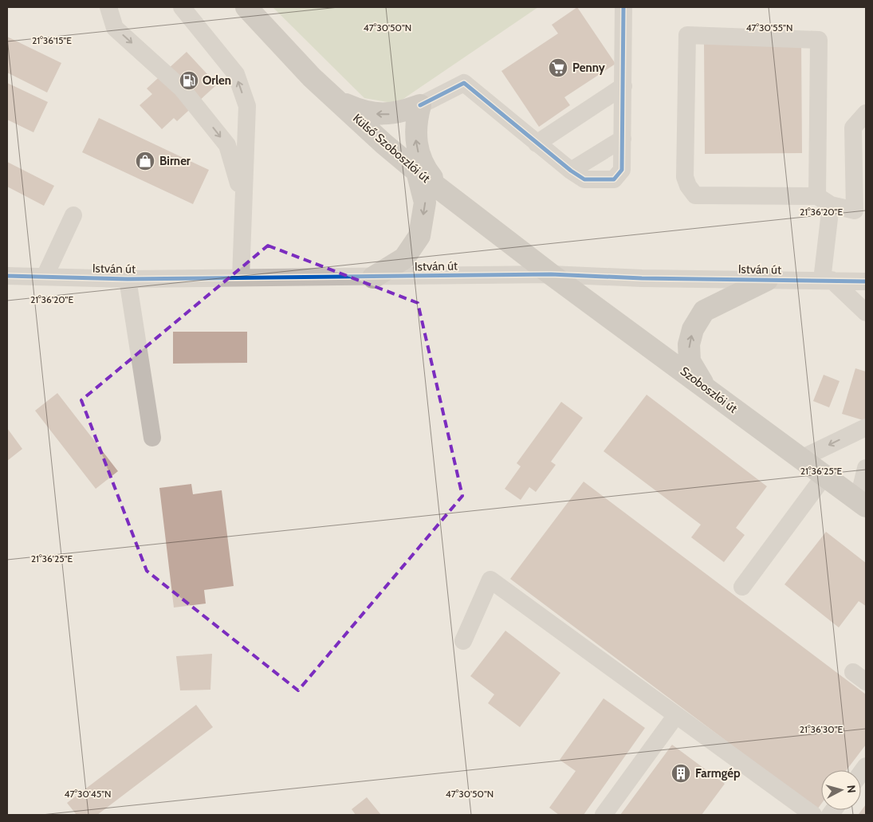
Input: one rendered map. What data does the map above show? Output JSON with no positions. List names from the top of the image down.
{
  "streets": {
    "main road": ["Külső Szoboszlói út", "Szoboszlói út"],
    "street": ["István út"]
  },
  "crossings": [
    ["Külső Szoboszlói út", "István út"],
    ["Külső Szoboszlói út", "Szoboszlói út"],
    ["István út", "Szoboszlói út"]
  ],
  "places": {
    "supermarket": ["Penny"],
    "fuel station": ["Orlen"],
    "shop": ["Birner"],
    "building": ["Farmgép"]
  },
  "north": "right",
  "coordinates": [
    "47°30'50\"N",
    "47°30'55\"N",
    "21°36'15\"E",
    "21°36'20\"E",
    "21°36'25\"E",
    "21°36'30\"E",
    "47°30'45\"N"
  ]
}
